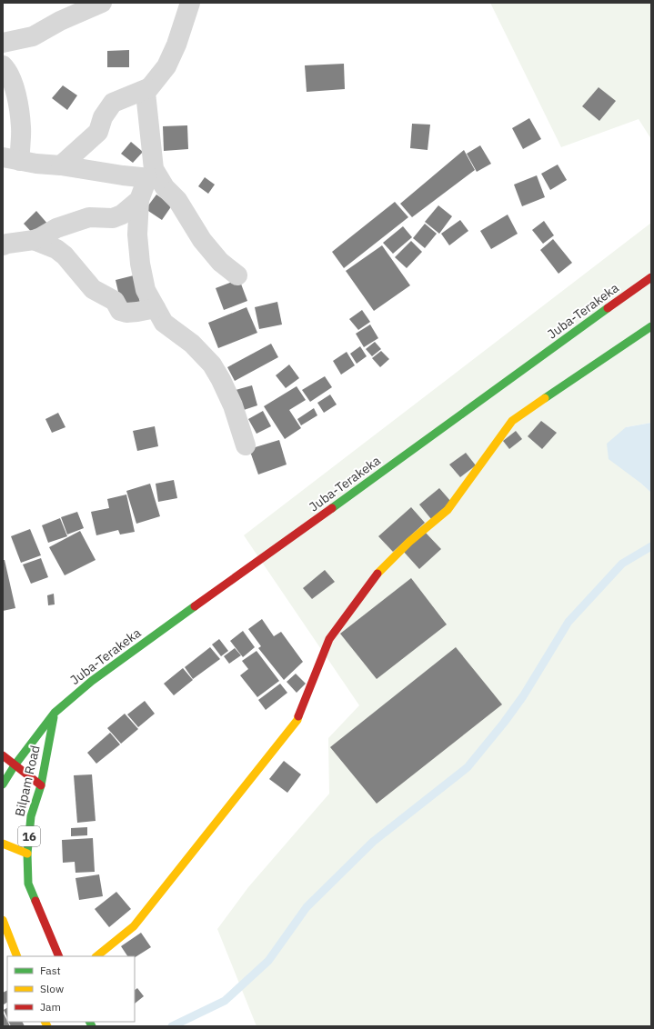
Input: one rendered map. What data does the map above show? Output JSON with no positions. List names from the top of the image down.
{
  "streets": {
    "main road": ["Juba-Terakeka", "Bilpam Road", "16"]
  },
  "crossings": [
    ["Juba-Terakeka", "Bilpam Road"]
  ],
  "legend": ["Fast", "Slow", "Jam"]
}
